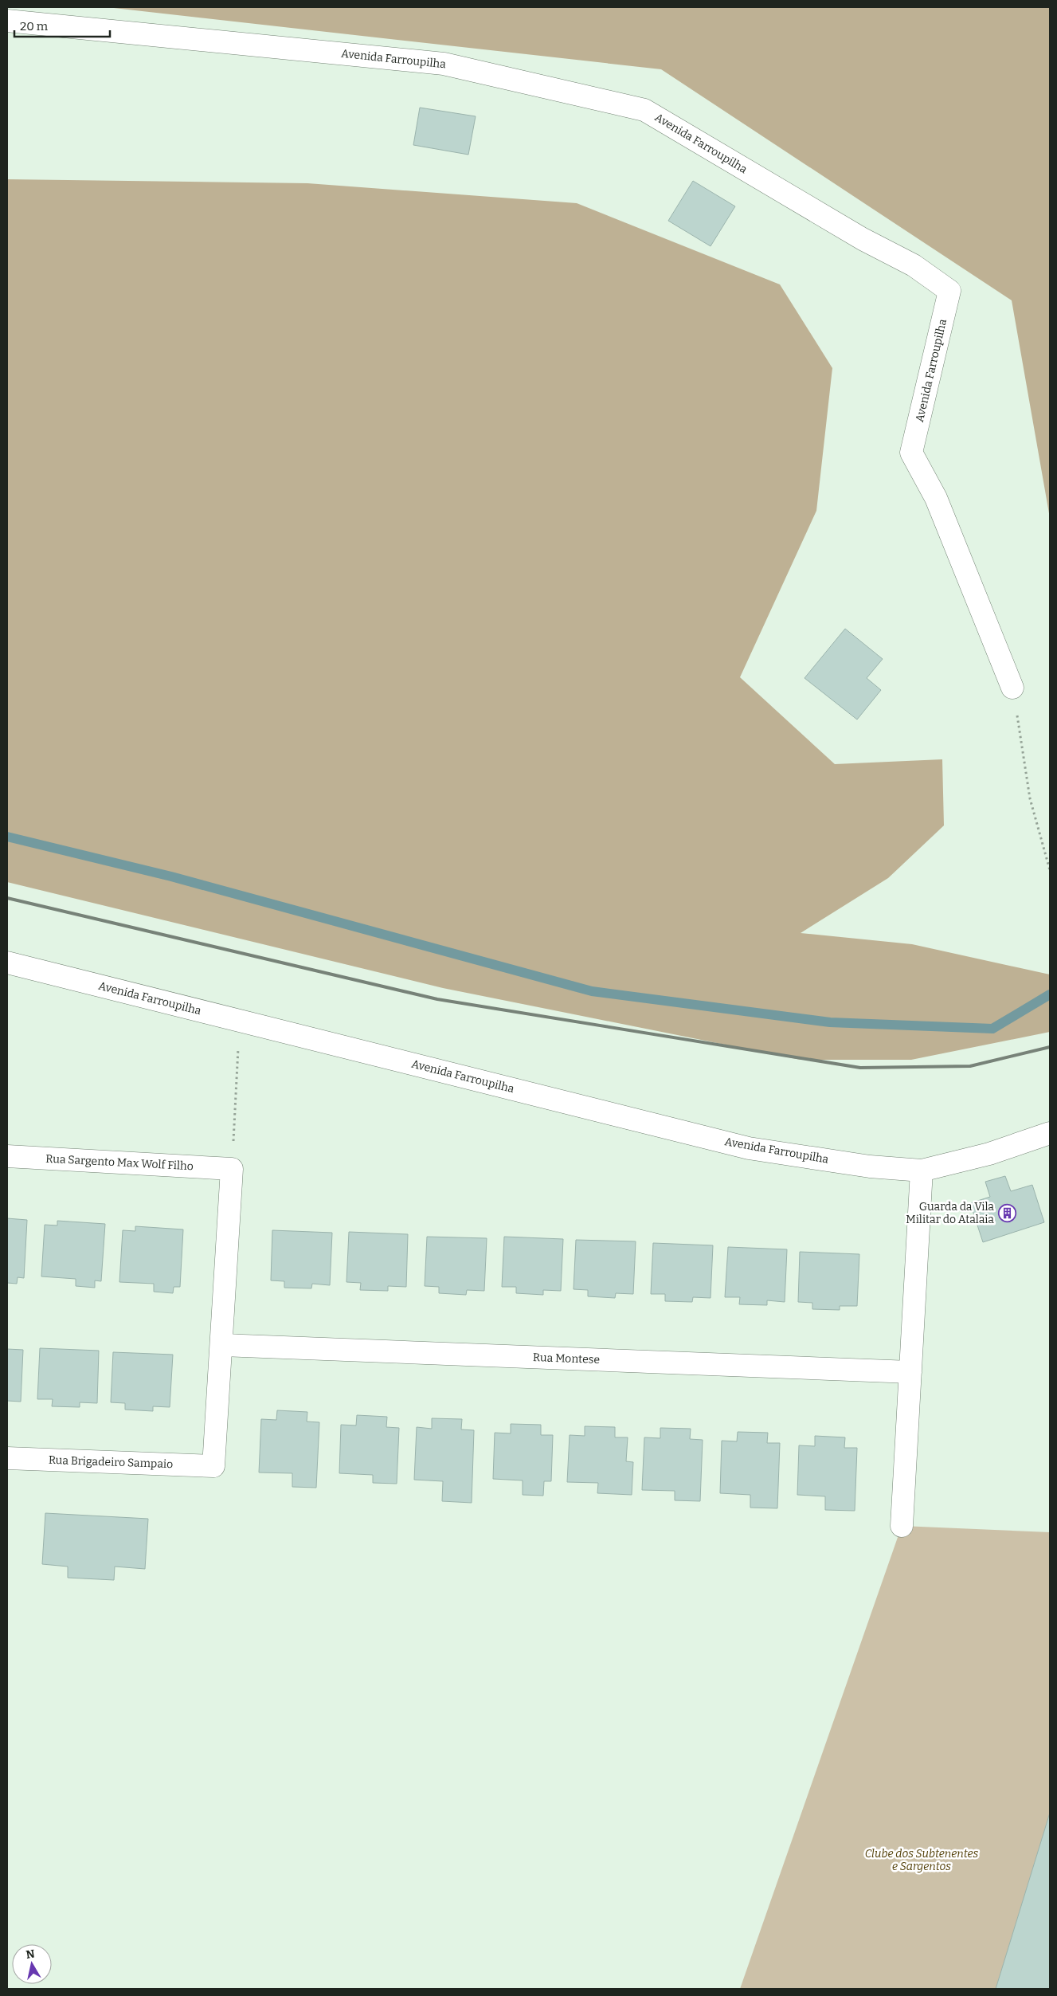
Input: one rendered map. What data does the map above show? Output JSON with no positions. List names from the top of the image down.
{
  "streets": {
    "street": [
      "Avenida Farroupilha",
      "Rua Sargento Max Wolf Filho",
      "Rua Montese",
      "Rua Brigadeiro Sampaio"
    ]
  },
  "crossings": [
    ["Rua Montese", "Rua Brigadeiro Sampaio"]
  ],
  "parks": ["Clube dos Subtenentes e Sargentos"],
  "places": {
    "building": ["Guarda da Vila Militar do Atalaia"]
  },
  "scale_bar": "20 m",
  "north": "top"
}
